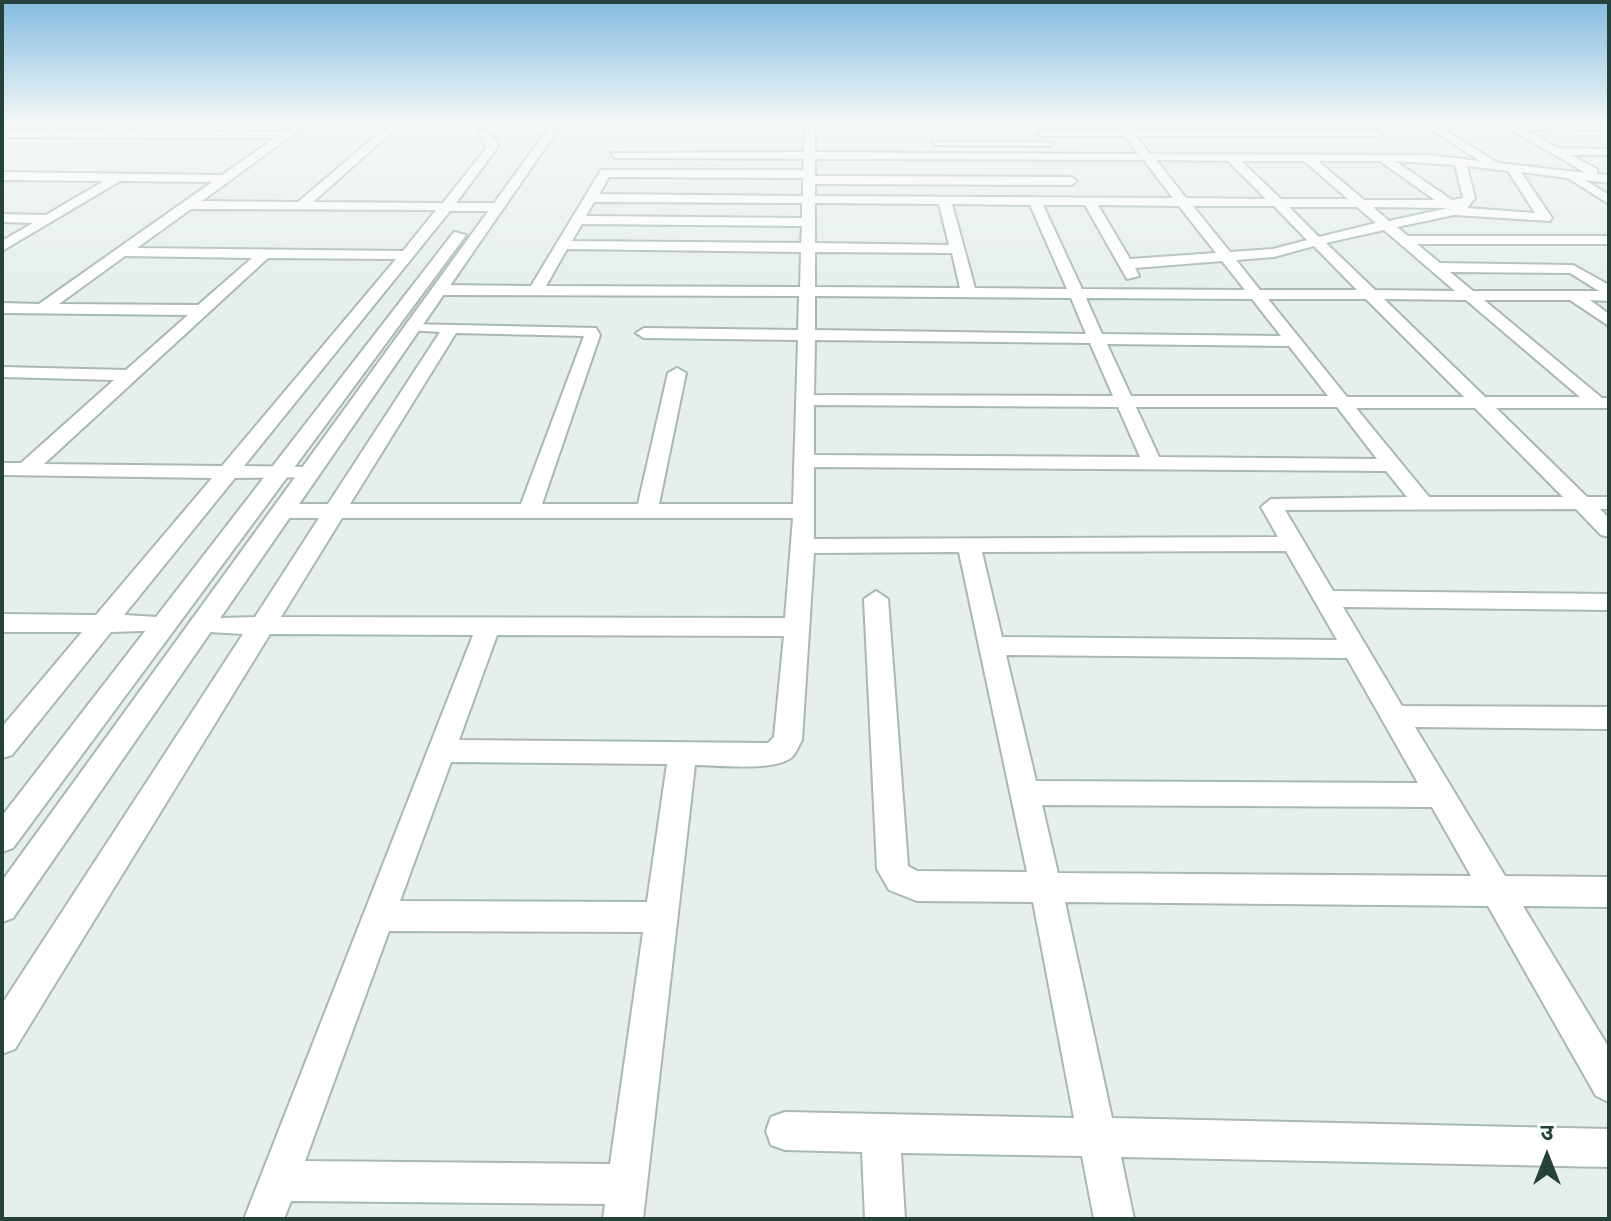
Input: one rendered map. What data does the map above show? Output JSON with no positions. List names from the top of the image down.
{
  "north": "top"
}
